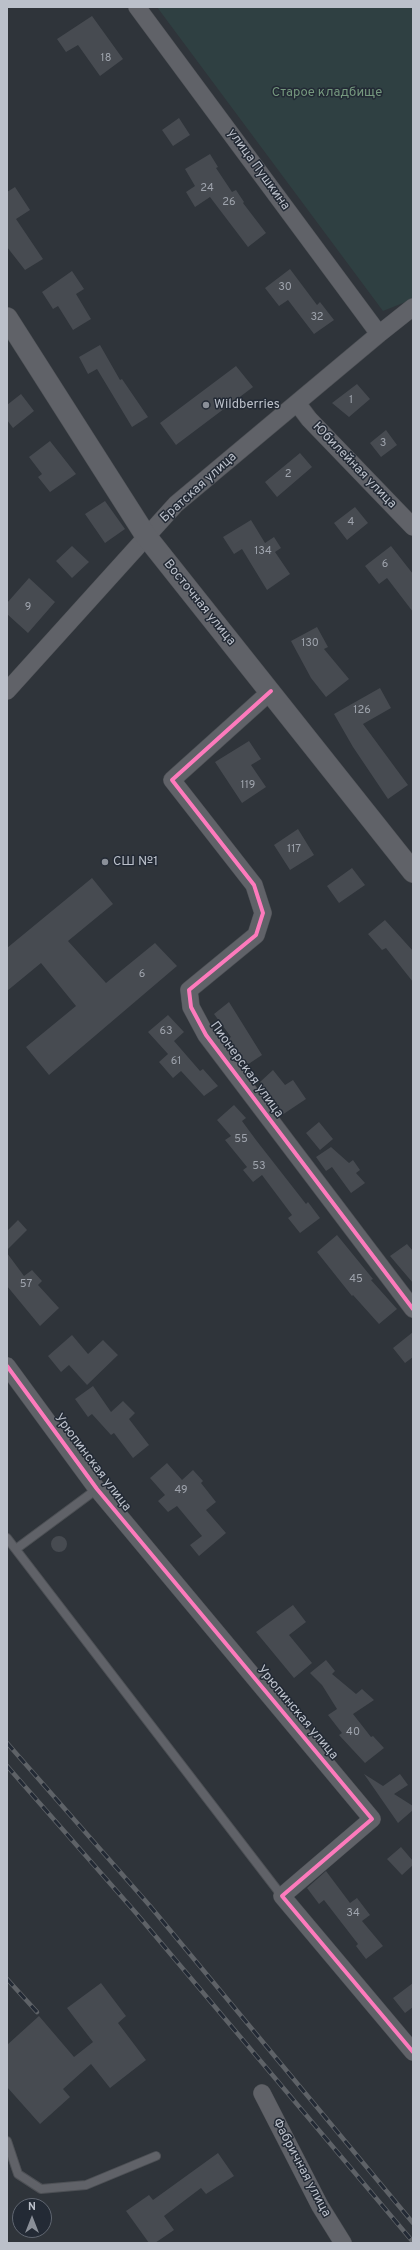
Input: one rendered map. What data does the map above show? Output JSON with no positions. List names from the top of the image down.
{
  "streets": {
    "street": [
      "улица Пушкина",
      "Юбилейная улица",
      "Братская улица",
      "Восточная улица",
      "Пионерская улица",
      "Урюпинская улица",
      "Фабричная улица"
    ]
  },
  "crossings": [
    ["улица Пушкина", "Братская улица"],
    ["Юбилейная улица", "Братская улица"],
    ["Братская улица", "Восточная улица"],
    ["Восточная улица", "Пионерская улица"]
  ],
  "parks": ["Старое кладбище"],
  "places": ["Wildberries", "СШ №1"],
  "house_numbers": [
    "18",
    "24",
    "26",
    "30",
    "32",
    "1",
    "3",
    "2",
    "4",
    "134",
    "6",
    "9",
    "130",
    "126",
    "119",
    "117",
    "6",
    "63",
    "61",
    "55",
    "53",
    "45",
    "57",
    "49",
    "40",
    "34"
  ],
  "north": "top"
}
